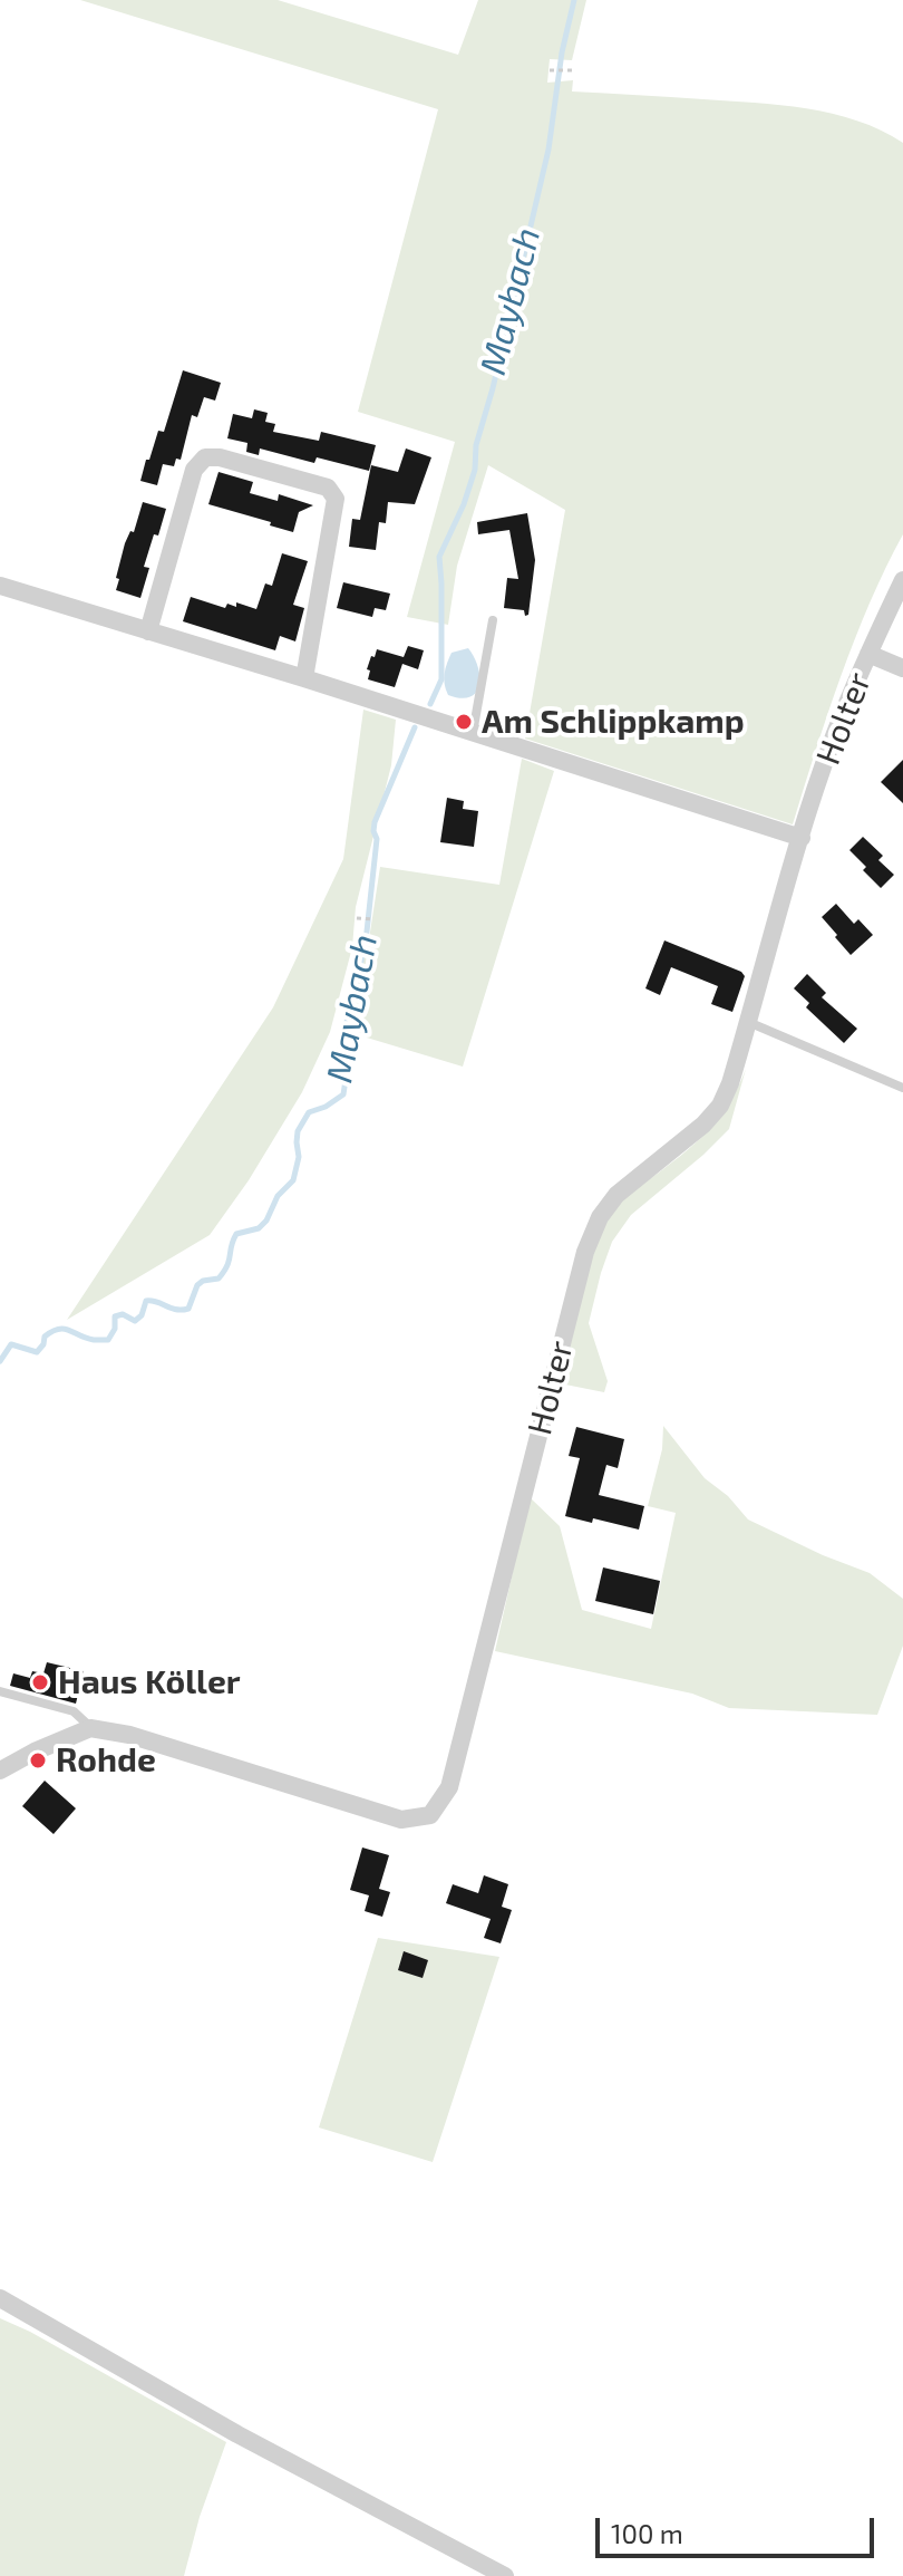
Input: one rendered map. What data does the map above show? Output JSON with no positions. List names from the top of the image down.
{
  "streets": {
    "street": ["Holter"]
  },
  "water": ["Maybach"],
  "places": ["Am Schlippkamp", "Haus Köller", "Rohde"],
  "scale_bar": "100 m"
}
